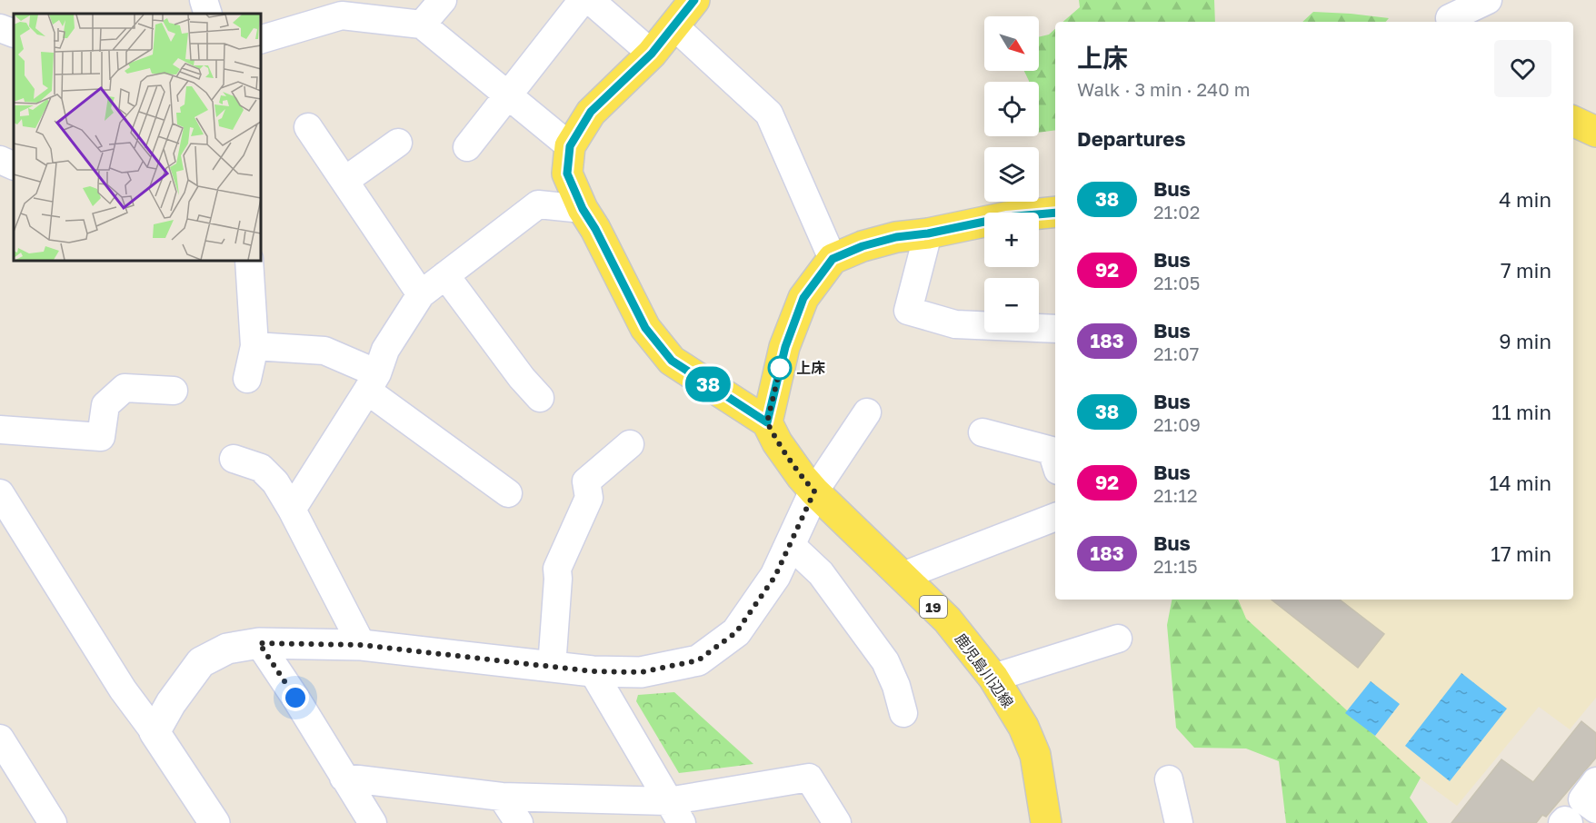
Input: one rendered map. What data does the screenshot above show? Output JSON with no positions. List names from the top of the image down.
{
  "streets": {
    "main road": ["19", "鹿児島川辺線"]
  },
  "places": ["上床"],
  "lines": ["bus line 38"],
  "north": "bottom right",
  "page": {
    "on_map": "38",
    "map_buttons": ["+", "−"],
    "heading": [
      ["上床", "Walk · 3 min · 240 m"],
      "Departures"
    ],
    "list": [
      {
        "mark": "38",
        "name": "Bus",
        "note": "21:02",
        "value": "4 min"
      },
      {
        "mark": "92",
        "name": "Bus",
        "note": "21:05",
        "value": "7 min"
      },
      {
        "mark": "183",
        "name": "Bus",
        "note": "21:07",
        "value": "9 min"
      },
      {
        "mark": "38",
        "name": "Bus",
        "note": "21:09",
        "value": "11 min"
      },
      {
        "mark": "92",
        "name": "Bus",
        "note": "21:12",
        "value": "14 min"
      },
      {
        "mark": "183",
        "name": "Bus",
        "note": "21:15",
        "value": "17 min"
      }
    ]
  }
}
